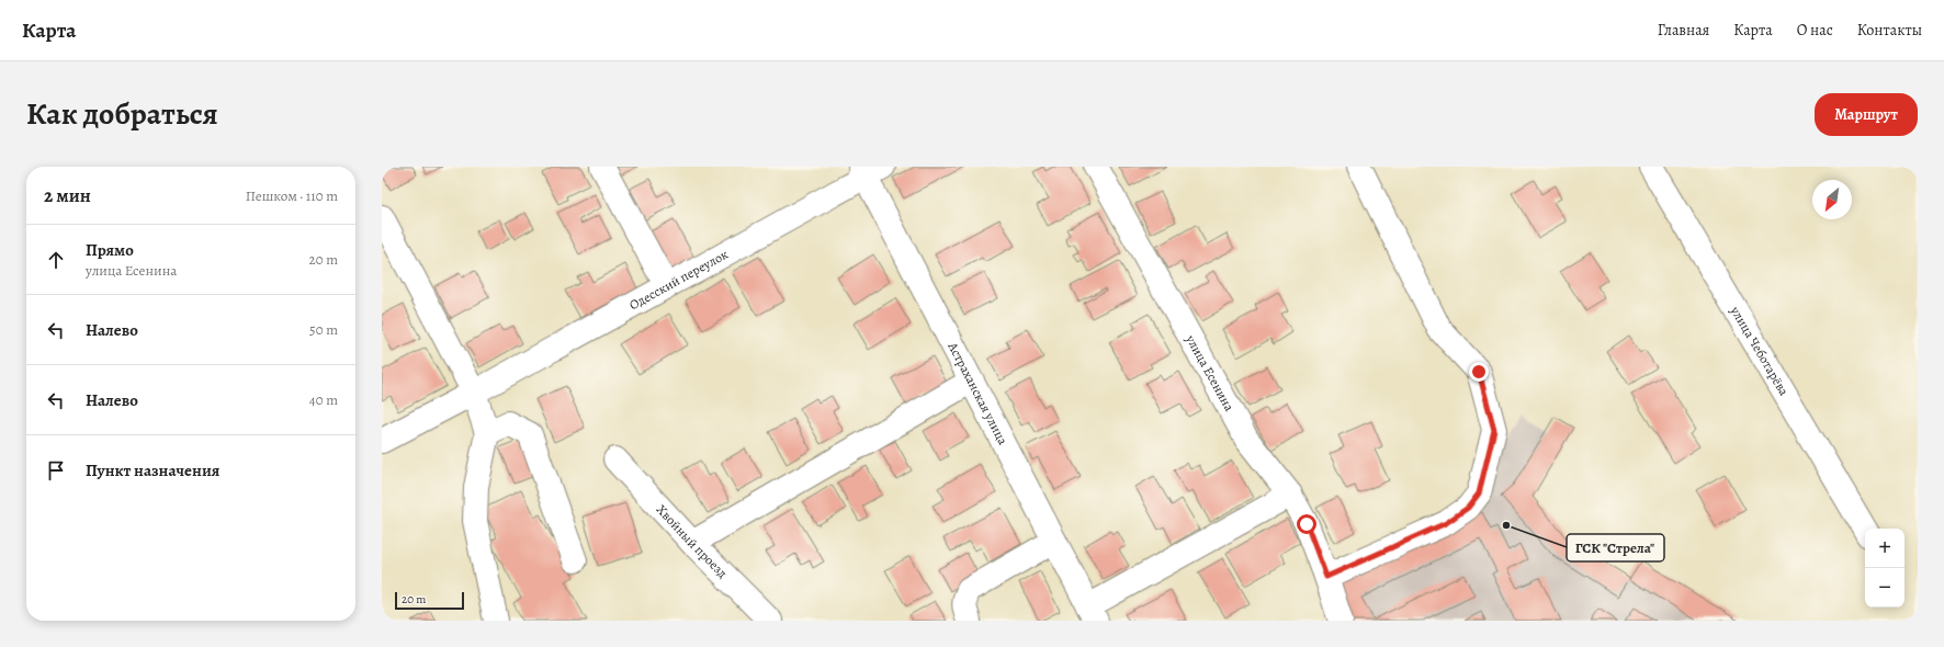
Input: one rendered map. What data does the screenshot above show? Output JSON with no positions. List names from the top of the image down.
{
  "streets": {
    "street": [
      "Одесский переулок",
      "улица Чеботарёва",
      "улица Есенина",
      "Астраханская улица",
      "Хвойный проезд"
    ]
  },
  "crossings": [
    ["Одесский переулок", "Астраханская улица"]
  ],
  "places": ["ГСК \"Стрела\""],
  "scale_bar": "20 m",
  "north": "bottom left",
  "page": {
    "header": "Карта",
    "nav": [
      "Главная",
      "Карта",
      "О нас",
      "Контакты"
    ],
    "title": "Как добраться",
    "buttons": "Маршрут",
    "heading": ["2 мин", "Пешком · 110 m"],
    "list": [
      ["Прямо", "улица Есенина", "20 m"],
      ["Налево", "50 m"],
      ["Налево", "40 m"],
      "Пункт назначения"
    ],
    "map_buttons": ["+", "−"],
    "scale": "20 m"
  }
}
